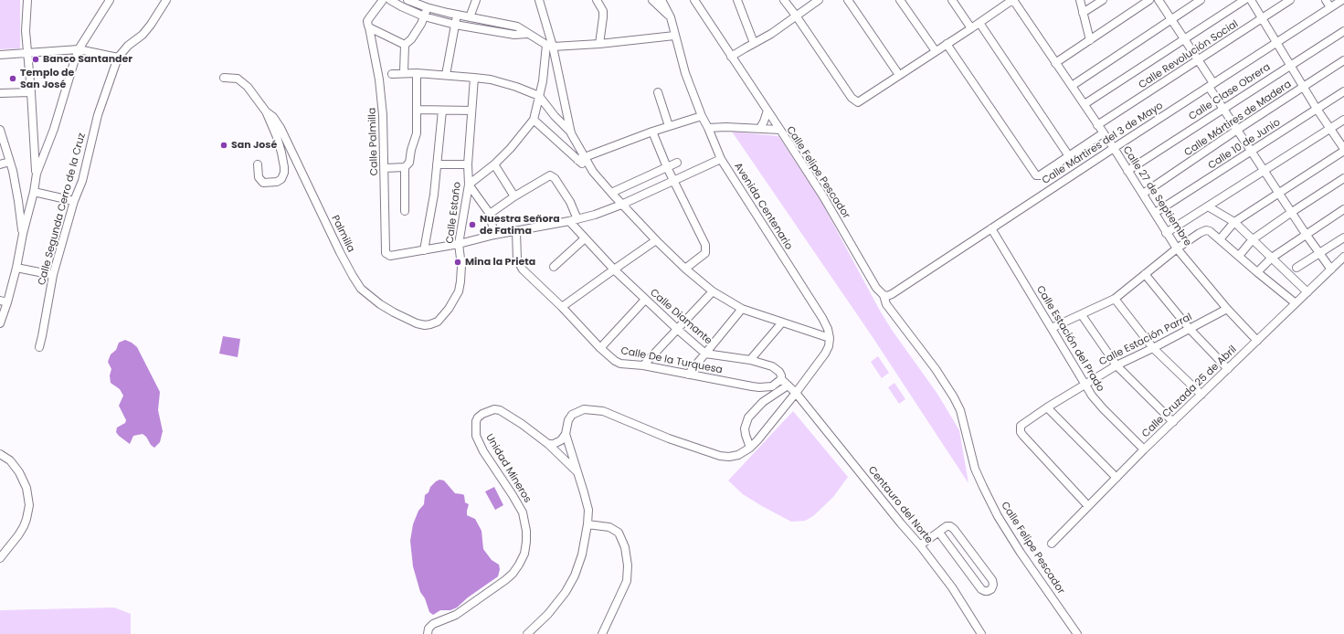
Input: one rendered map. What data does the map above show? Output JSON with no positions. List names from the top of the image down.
{
  "streets": {
    "street": [
      "Calle Revolución Social",
      "Calle Clase Obrera",
      "Calle Mártires de Madera",
      "Calle Palmilla",
      "Calle Mártires del 3 de Mayo",
      "Calle 10 de Junio",
      "Calle Felipe Pescador",
      "Calle 27 de Septiembre",
      "Avenida Centenario",
      "Calle Segunda Cerro de la Cruz",
      "Calle Estaño",
      "Palmilla",
      "Calle Diamante",
      "Calle Estación del Prado",
      "Calle Estación Parral",
      "Calle De la Turquesa",
      "Calle Cruzada 25 de Abril",
      "Unidad Mineros",
      "Centauro del Norte"
    ]
  },
  "crossings": [
    ["Calle Revolución Social", "Calle 27 de Septiembre"],
    ["Calle Clase Obrera", "Calle 27 de Septiembre"],
    ["Calle Mártires de Madera", "Calle 27 de Septiembre"],
    ["Calle Mártires del 3 de Mayo", "Calle Felipe Pescador"],
    ["Calle Mártires del 3 de Mayo", "Calle 27 de Septiembre"],
    ["Calle Mártires del 3 de Mayo", "Calle Estación del Prado"],
    ["Calle 10 de Junio", "Calle 27 de Septiembre"],
    ["Calle Felipe Pescador", "Avenida Centenario"],
    ["Calle 27 de Septiembre", "Calle Estación Parral"],
    ["Calle 27 de Septiembre", "Calle Cruzada 25 de Abril"],
    ["Calle Estaño", "Palmilla"],
    ["Calle Diamante", "Calle De la Turquesa"],
    ["Calle Diamante", "Centauro del Norte"],
    ["Calle Estación del Prado", "Calle Estación Parral"],
    ["Calle Estación del Prado", "Calle Cruzada 25 de Abril"],
    ["Calle Estación Parral", "Calle Cruzada 25 de Abril"]
  ],
  "places": [
    "Banco Santander",
    "Templo de San José",
    "San José",
    "Nuestra Señora de Fatima",
    "Mina la Prieta"
  ]
}
